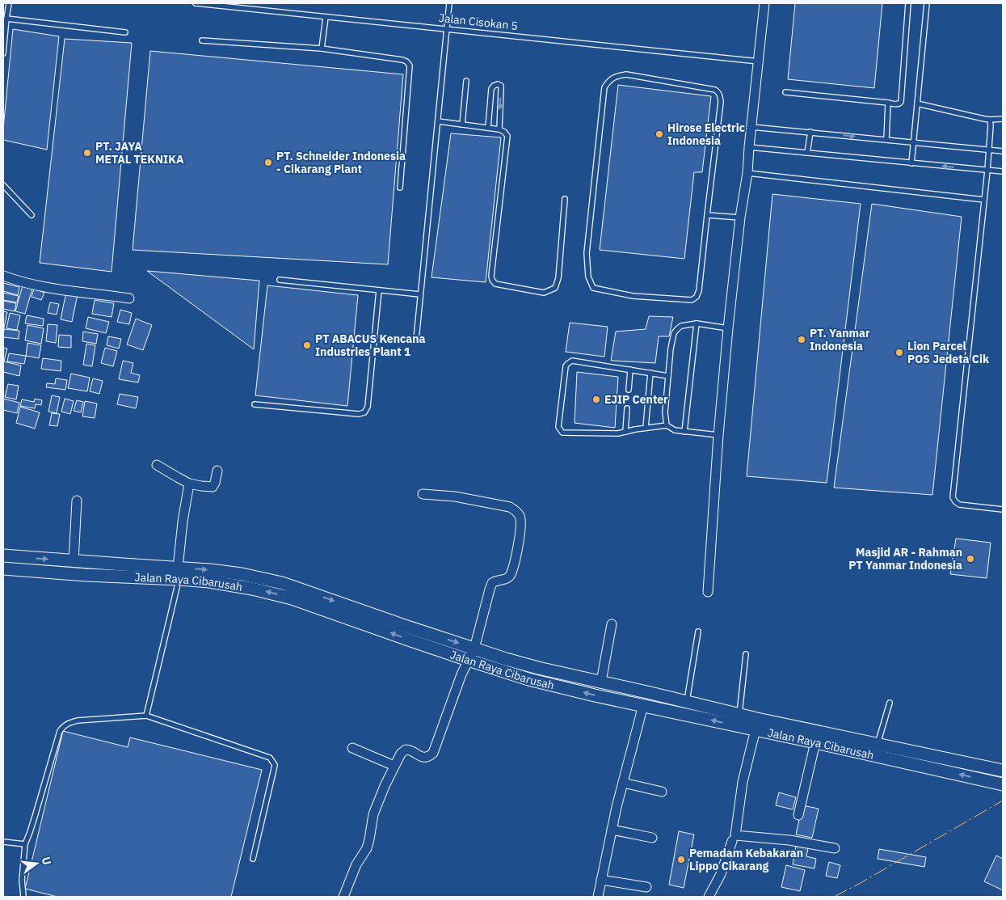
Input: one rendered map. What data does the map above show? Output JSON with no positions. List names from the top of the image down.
{
  "streets": {
    "street": ["Jalan Raya Cibarusah"],
    "lane": ["Jalan Cisokan 5"]
  },
  "places": [
    "Hirose Electric Indonesia",
    "PT. JAYA METAL TEKNIKA",
    "PT. Schneider Indonesia - Cikarang Plant",
    "PT. Yanmar Indonesia",
    "PT ABACUS Kencana Industries Plant 1",
    "Lion Parcel POS Jedeta Cik",
    "EJIP Center",
    "Masjid AR - Rahman PT Yanmar Indonesia",
    "Pemadam Kebakaran Lippo Cikarang"
  ],
  "north": "right"
}
